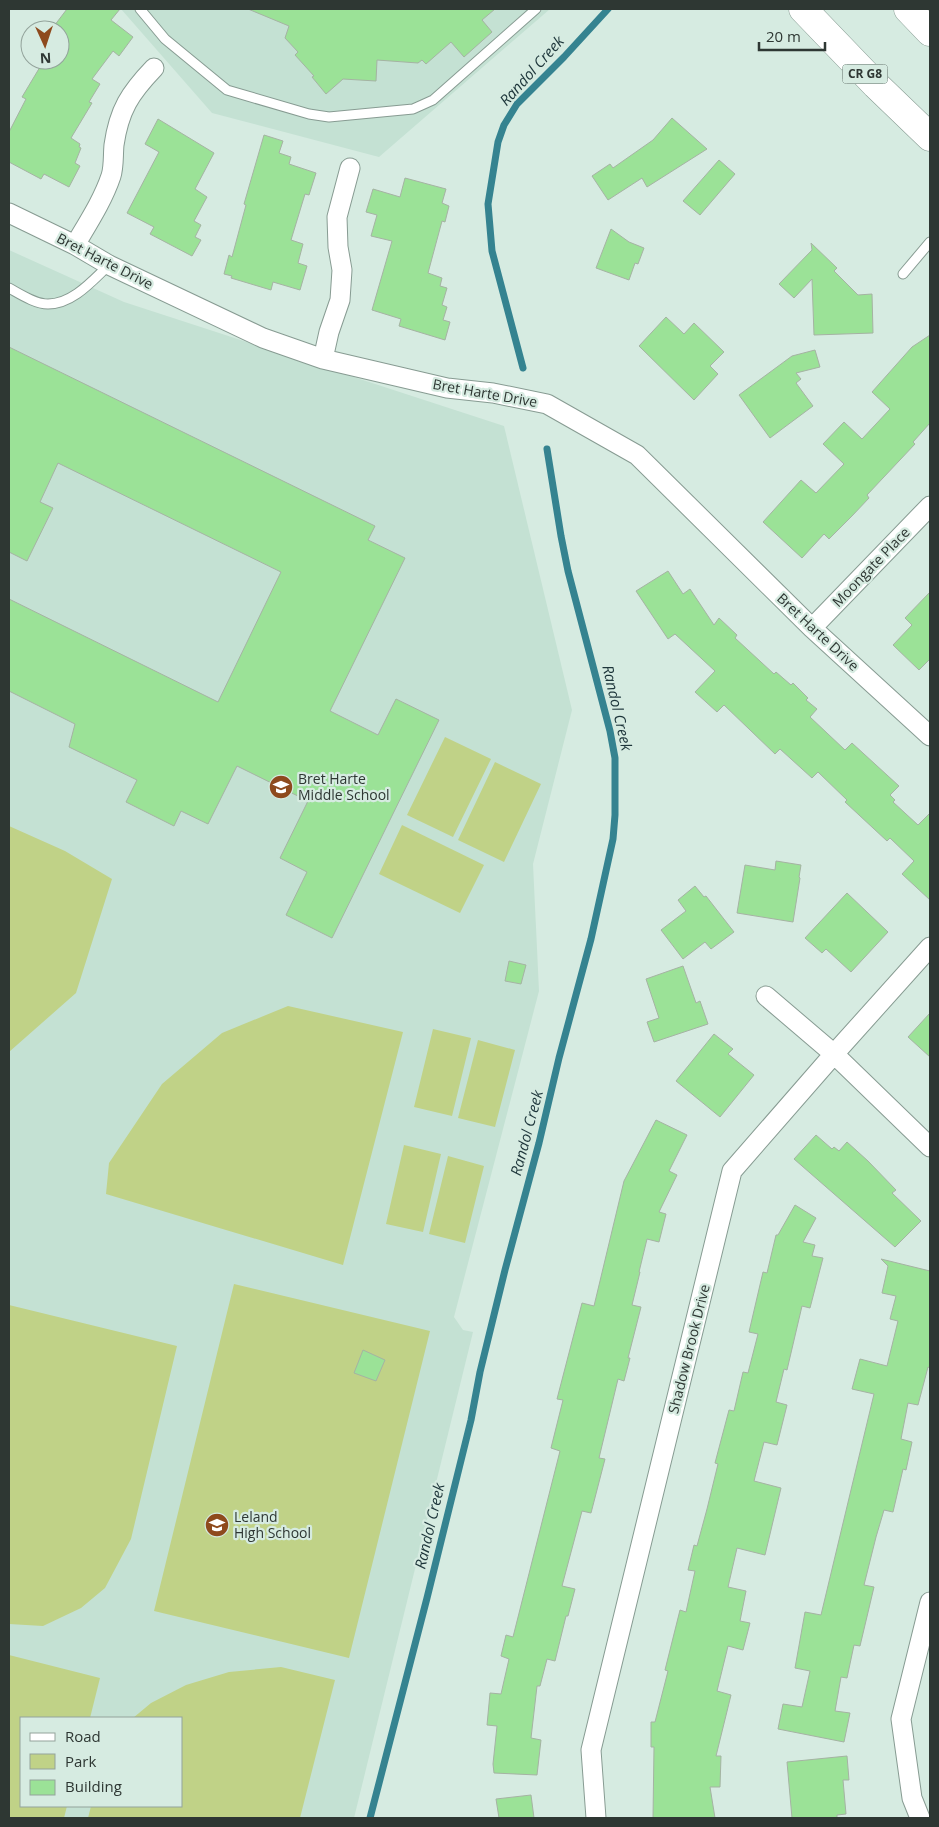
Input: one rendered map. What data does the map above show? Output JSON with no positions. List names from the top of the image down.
{
  "streets": {
    "main road": ["CR G8"],
    "street": ["Bret Harte Drive", "Moongate Place", "Shadow Brook Drive"]
  },
  "crossings": [
    ["Bret Harte Drive", "Moongate Place"]
  ],
  "water": ["Randol Creek"],
  "places": {
    "school or university": ["Bret Harte Middle School", "Leland High School"]
  },
  "legend": ["Road", "Park", "Building"],
  "scale_bar": "20 m",
  "north": "bottom"
}
